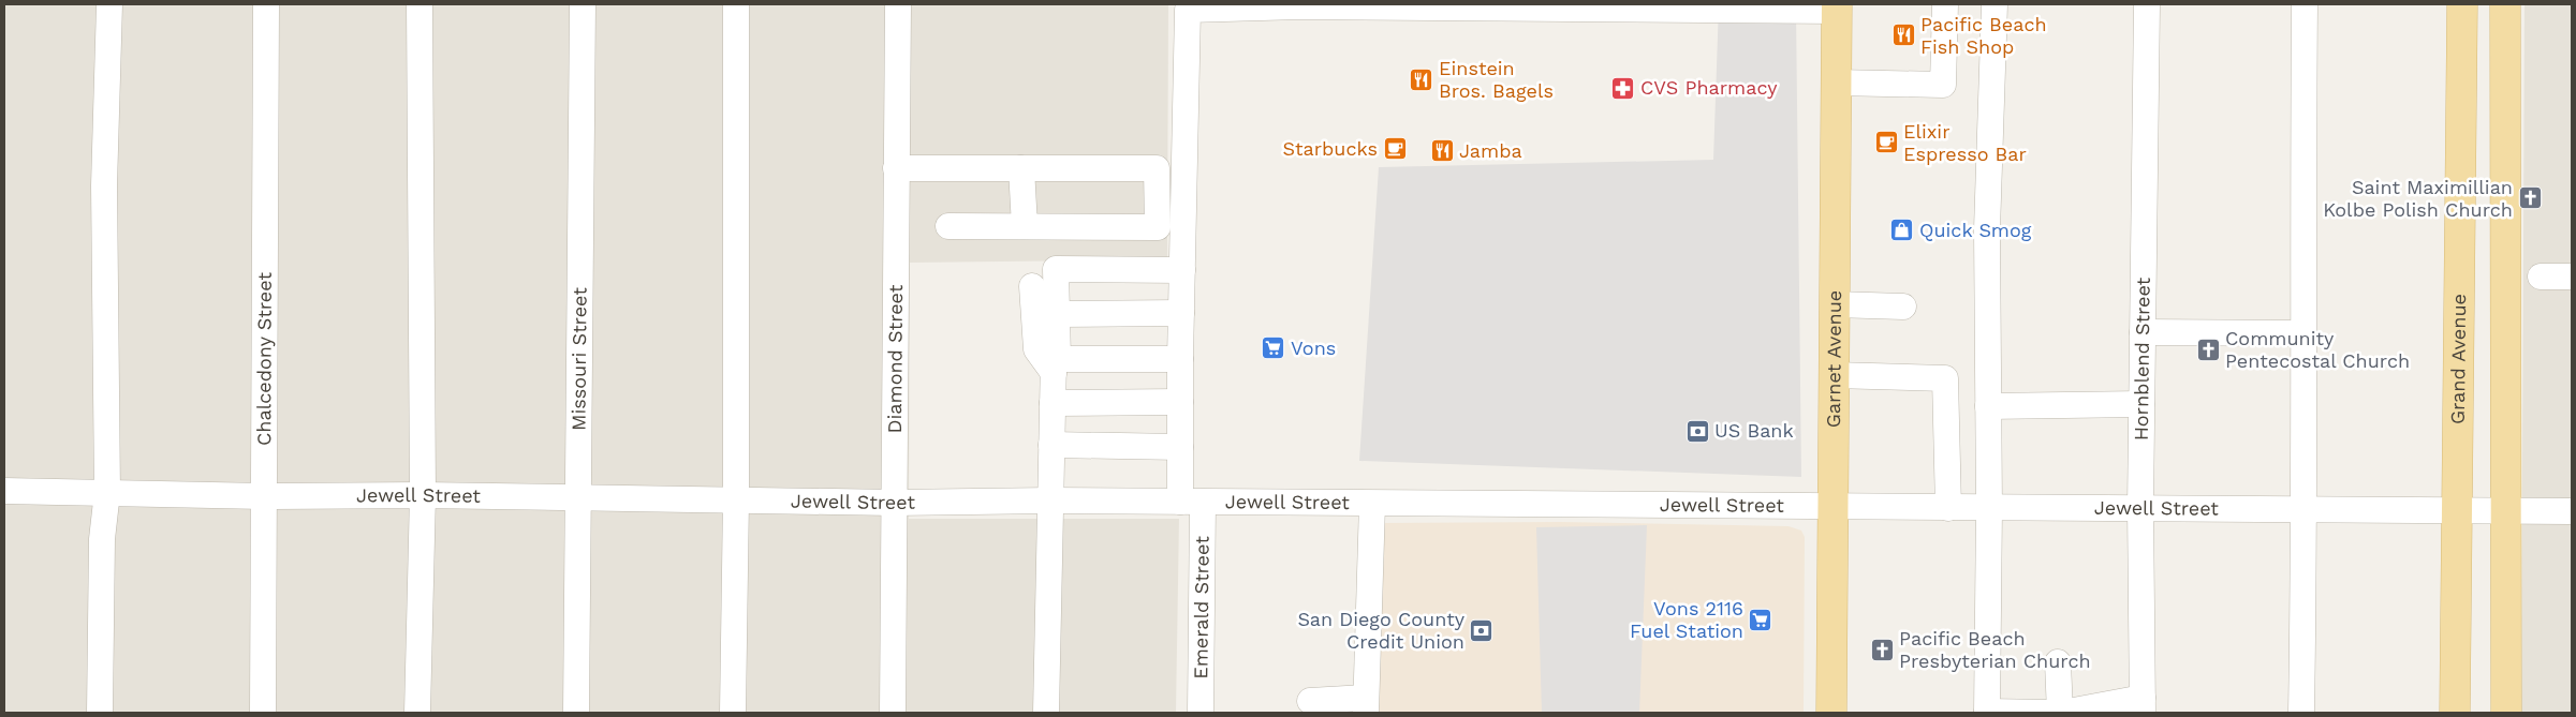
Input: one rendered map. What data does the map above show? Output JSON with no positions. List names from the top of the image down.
{
  "streets": {
    "main road": ["Grand Avenue", "Garnet Avenue"],
    "street": [
      "Chalcedony Street",
      "Missouri Street",
      "Diamond Street",
      "Hornblend Street",
      "Jewell Street",
      "Emerald Street"
    ]
  },
  "crossings": [
    ["Chalcedony Street", "Jewell Street"],
    ["Missouri Street", "Jewell Street"],
    ["Diamond Street", "Jewell Street"],
    ["Hornblend Street", "Jewell Street"],
    ["Grand Avenue", "Jewell Street"],
    ["Garnet Avenue", "Jewell Street"],
    ["Garnet Avenue", "Emerald Street"],
    ["Jewell Street", "Emerald Street"]
  ],
  "places": {
    "restaurant": ["Pacific Beach Fish Shop", "Einstein Bros. Bagels", "Jamba"],
    "pharmacy": ["CVS Pharmacy"],
    "cafe": ["Elixir Espresso Bar", "Starbucks"],
    "church": ["Saint Maximillian Kolbe Polish Church", "Community Pentecostal Church", "Pacific Beach Presbyterian Church"],
    "shop": ["Quick Smog"],
    "supermarket": ["Vons", "Vons 2116 Fuel Station"],
    "bank": ["US Bank", "San Diego County Credit Union"]
  }
}
